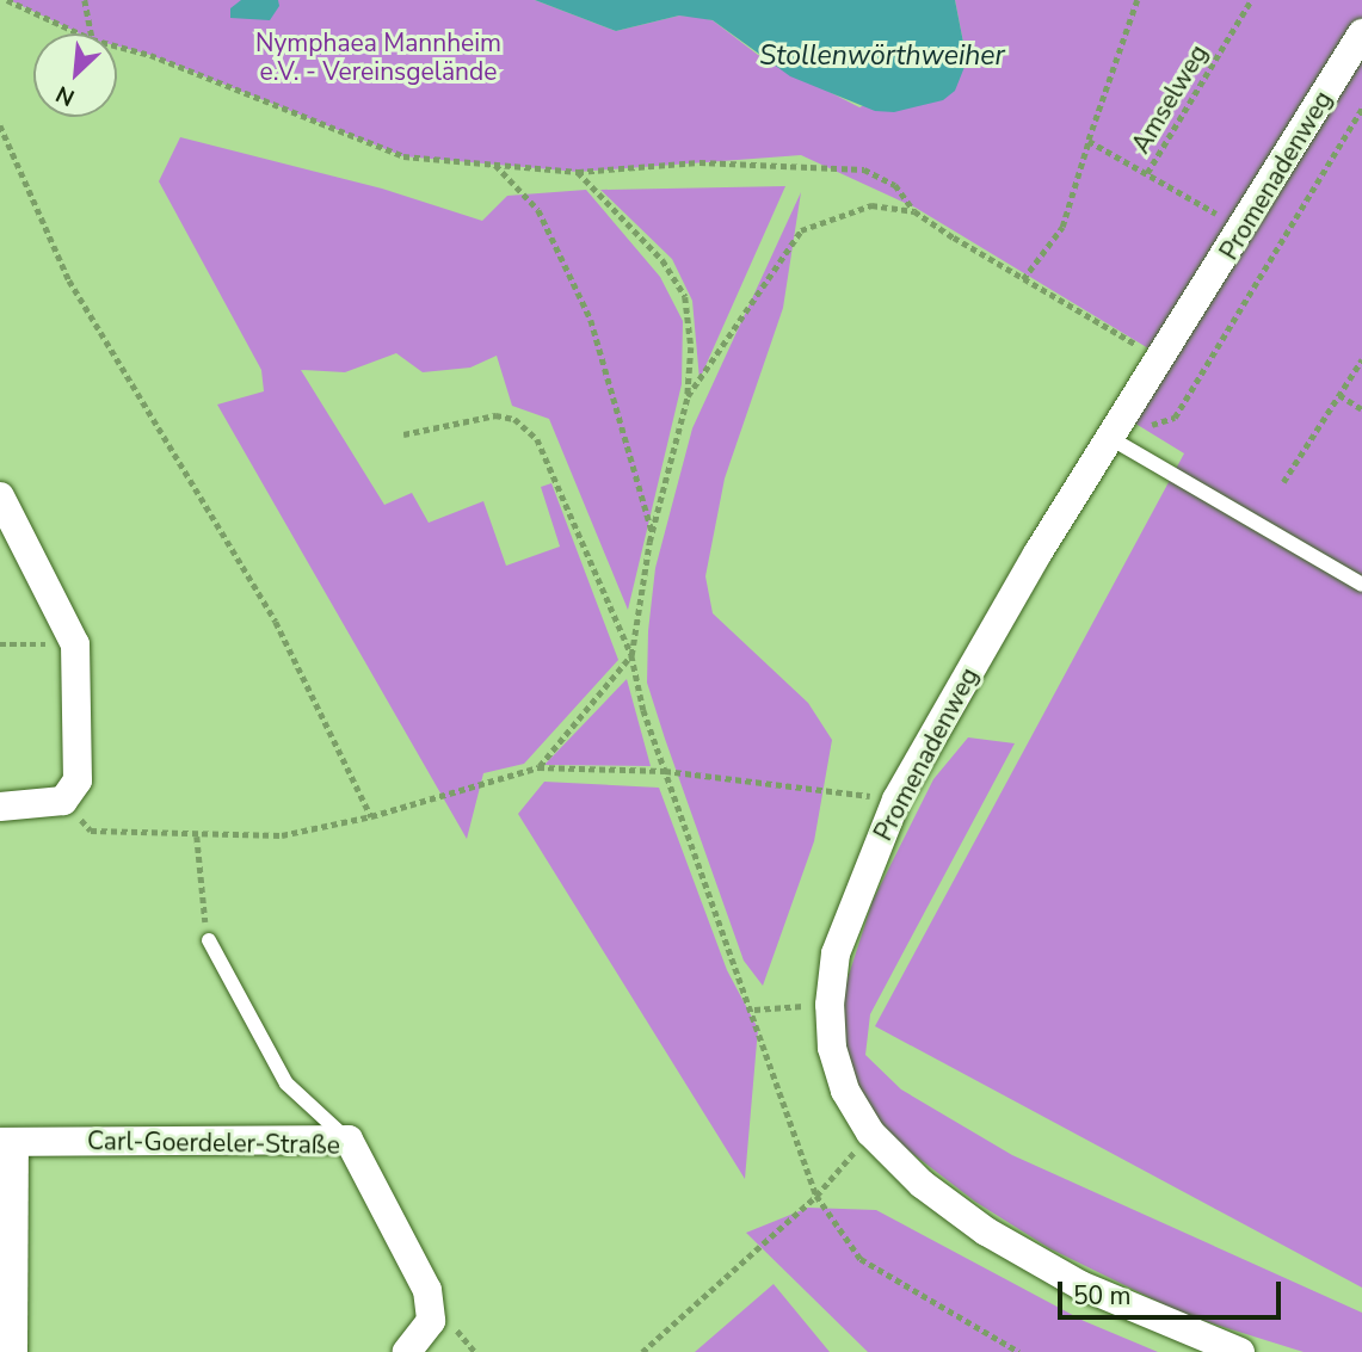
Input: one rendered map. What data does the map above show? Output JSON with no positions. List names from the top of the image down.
{
  "streets": {
    "street": ["Promenadenweg", "Carl-Goerdeler-Straße"],
    "path": ["Amselweg"]
  },
  "water": ["Stollenwörthweiher"],
  "parks": ["Nymphaea Mannheim e.V. - Vereinsgelände"],
  "scale_bar": "50 m",
  "north": "bottom left"
}
